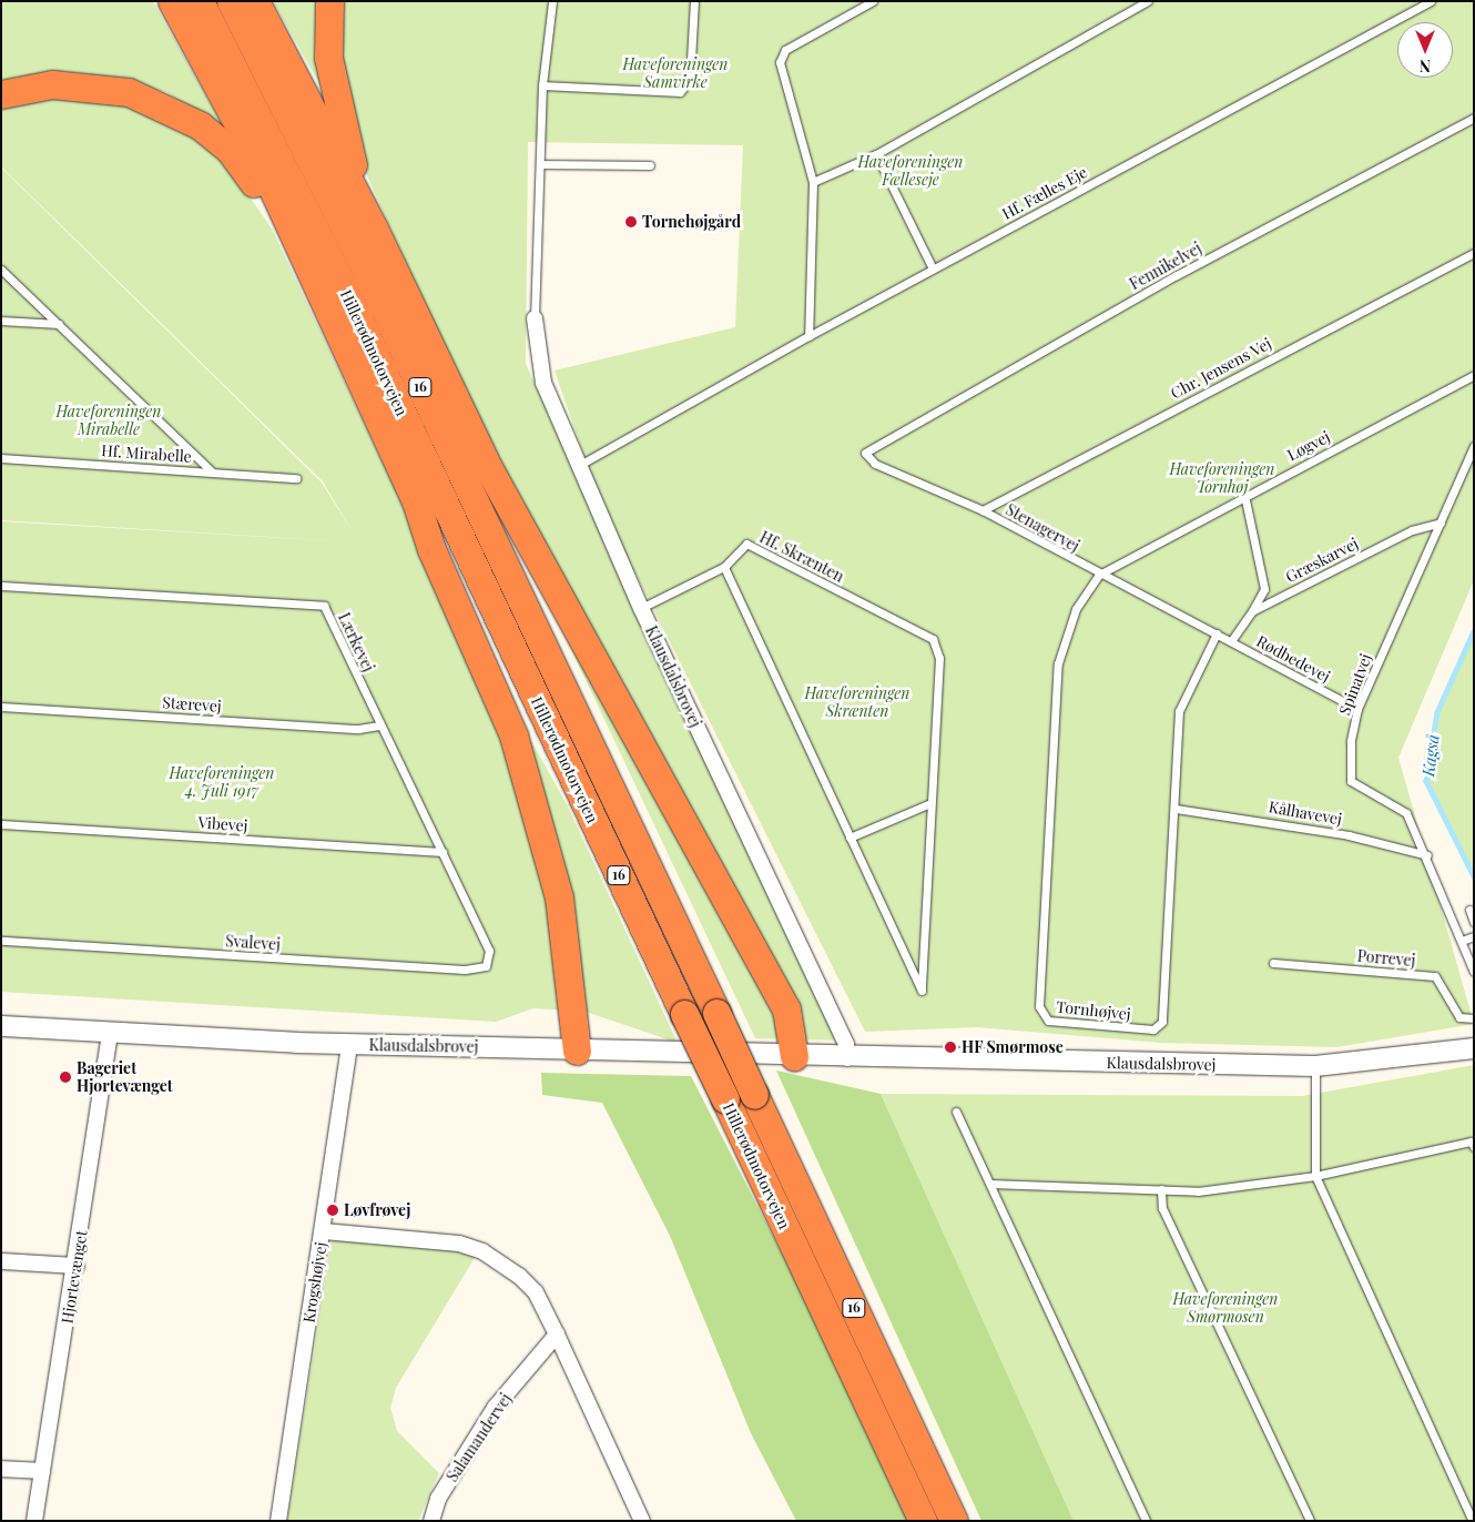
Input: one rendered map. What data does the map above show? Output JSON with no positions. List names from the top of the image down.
{
  "streets": {
    "highway": ["Hillerødmotorvejen", "16"],
    "street": [
      "Klausdalsbrovej",
      "Hjortevænget",
      "Krogshøjvej",
      "Salamandervej"
    ],
    "lane": [
      "Hf. Fælles Eje",
      "Fennikelvej",
      "Chr. Jensens Vej",
      "Løgvej",
      "Hf. Mirabelle",
      "Stenagervej",
      "Hf. Skrænten",
      "Græskarvej",
      "Lærkevej",
      "Rødbedevej",
      "Spinatvej",
      "Stærevej",
      "Kålhavevej",
      "Vibevej",
      "Svalevej",
      "Porrevej",
      "Tornhøjvej"
    ]
  },
  "crossings": [
    ["Hf. Fælles Eje", "Klausdalsbrovej"],
    ["Fennikelvej", "Stenagervej"],
    ["Hillerødmotorvejen", "16"],
    ["Chr. Jensens Vej", "Stenagervej"],
    ["Løgvej", "Stenagervej"],
    ["Løgvej", "Tornhøjvej"],
    ["Stenagervej", "Rødbedevej"],
    ["Stenagervej", "Tornhøjvej"],
    ["Græskarvej", "Rødbedevej"],
    ["Græskarvej", "Spinatvej"],
    ["Lærkevej", "Stærevej"],
    ["Lærkevej", "Vibevej"],
    ["Lærkevej", "Svalevej"],
    ["Rødbedevej", "Spinatvej"],
    ["Rødbedevej", "Tornhøjvej"],
    ["Klausdalsbrovej", "Hjortevænget"],
    ["Klausdalsbrovej", "Krogshøjvej"],
    ["Spinatvej", "Kålhavevej"],
    ["Kålhavevej", "Tornhøjvej"]
  ],
  "water": ["Kagså"],
  "parks": [
    "Haveforeningen Samvirke",
    "Haveforeningen Fælleseje",
    "Haveforeningen Mirabelle",
    "Haveforeningen Tornhøj",
    "Haveforeningen Skrænten",
    "Haveforeningen 4. Juli 1917",
    "Haveforeningen Smørmosen"
  ],
  "places": [
    "Tornehøjgård",
    "HF Smørmose",
    "Bageriet Hjortevænget",
    "Løvfrøvej"
  ],
  "north": "bottom"
}
